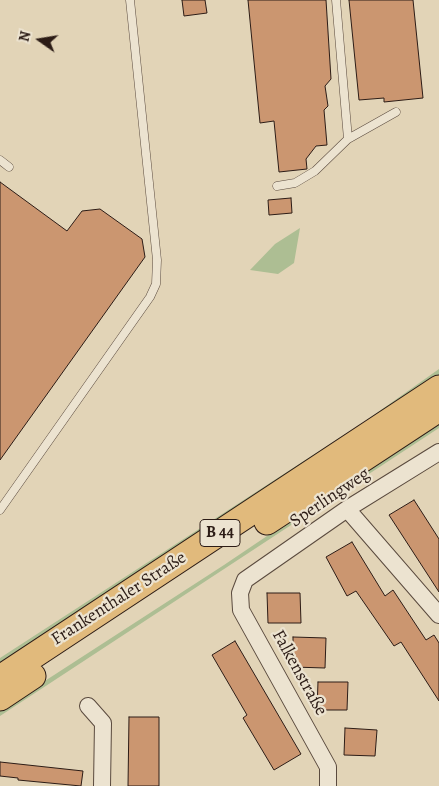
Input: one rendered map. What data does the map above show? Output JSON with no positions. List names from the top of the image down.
{
  "streets": {
    "main road": ["B 44", "Frankenthaler Straße"],
    "street": ["Sperlingweg", "Falkenstraße"]
  },
  "crossings": [
    ["Sperlingweg", "Falkenstraße"]
  ],
  "north": "left"
}
